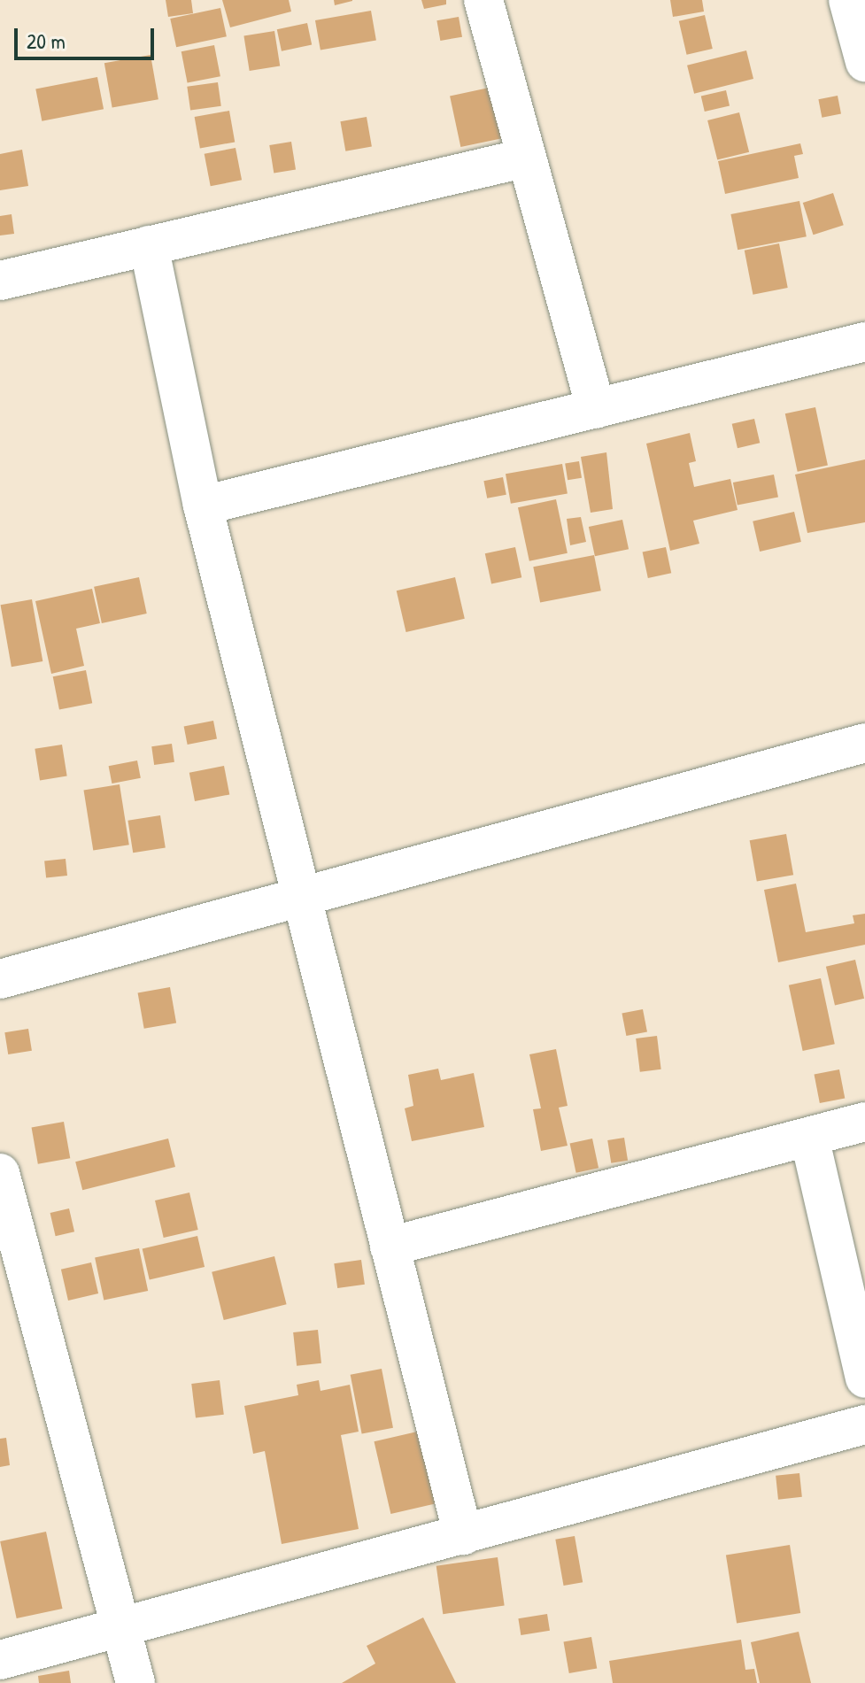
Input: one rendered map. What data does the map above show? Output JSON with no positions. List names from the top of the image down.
{
  "scale_bar": "20 m"
}
